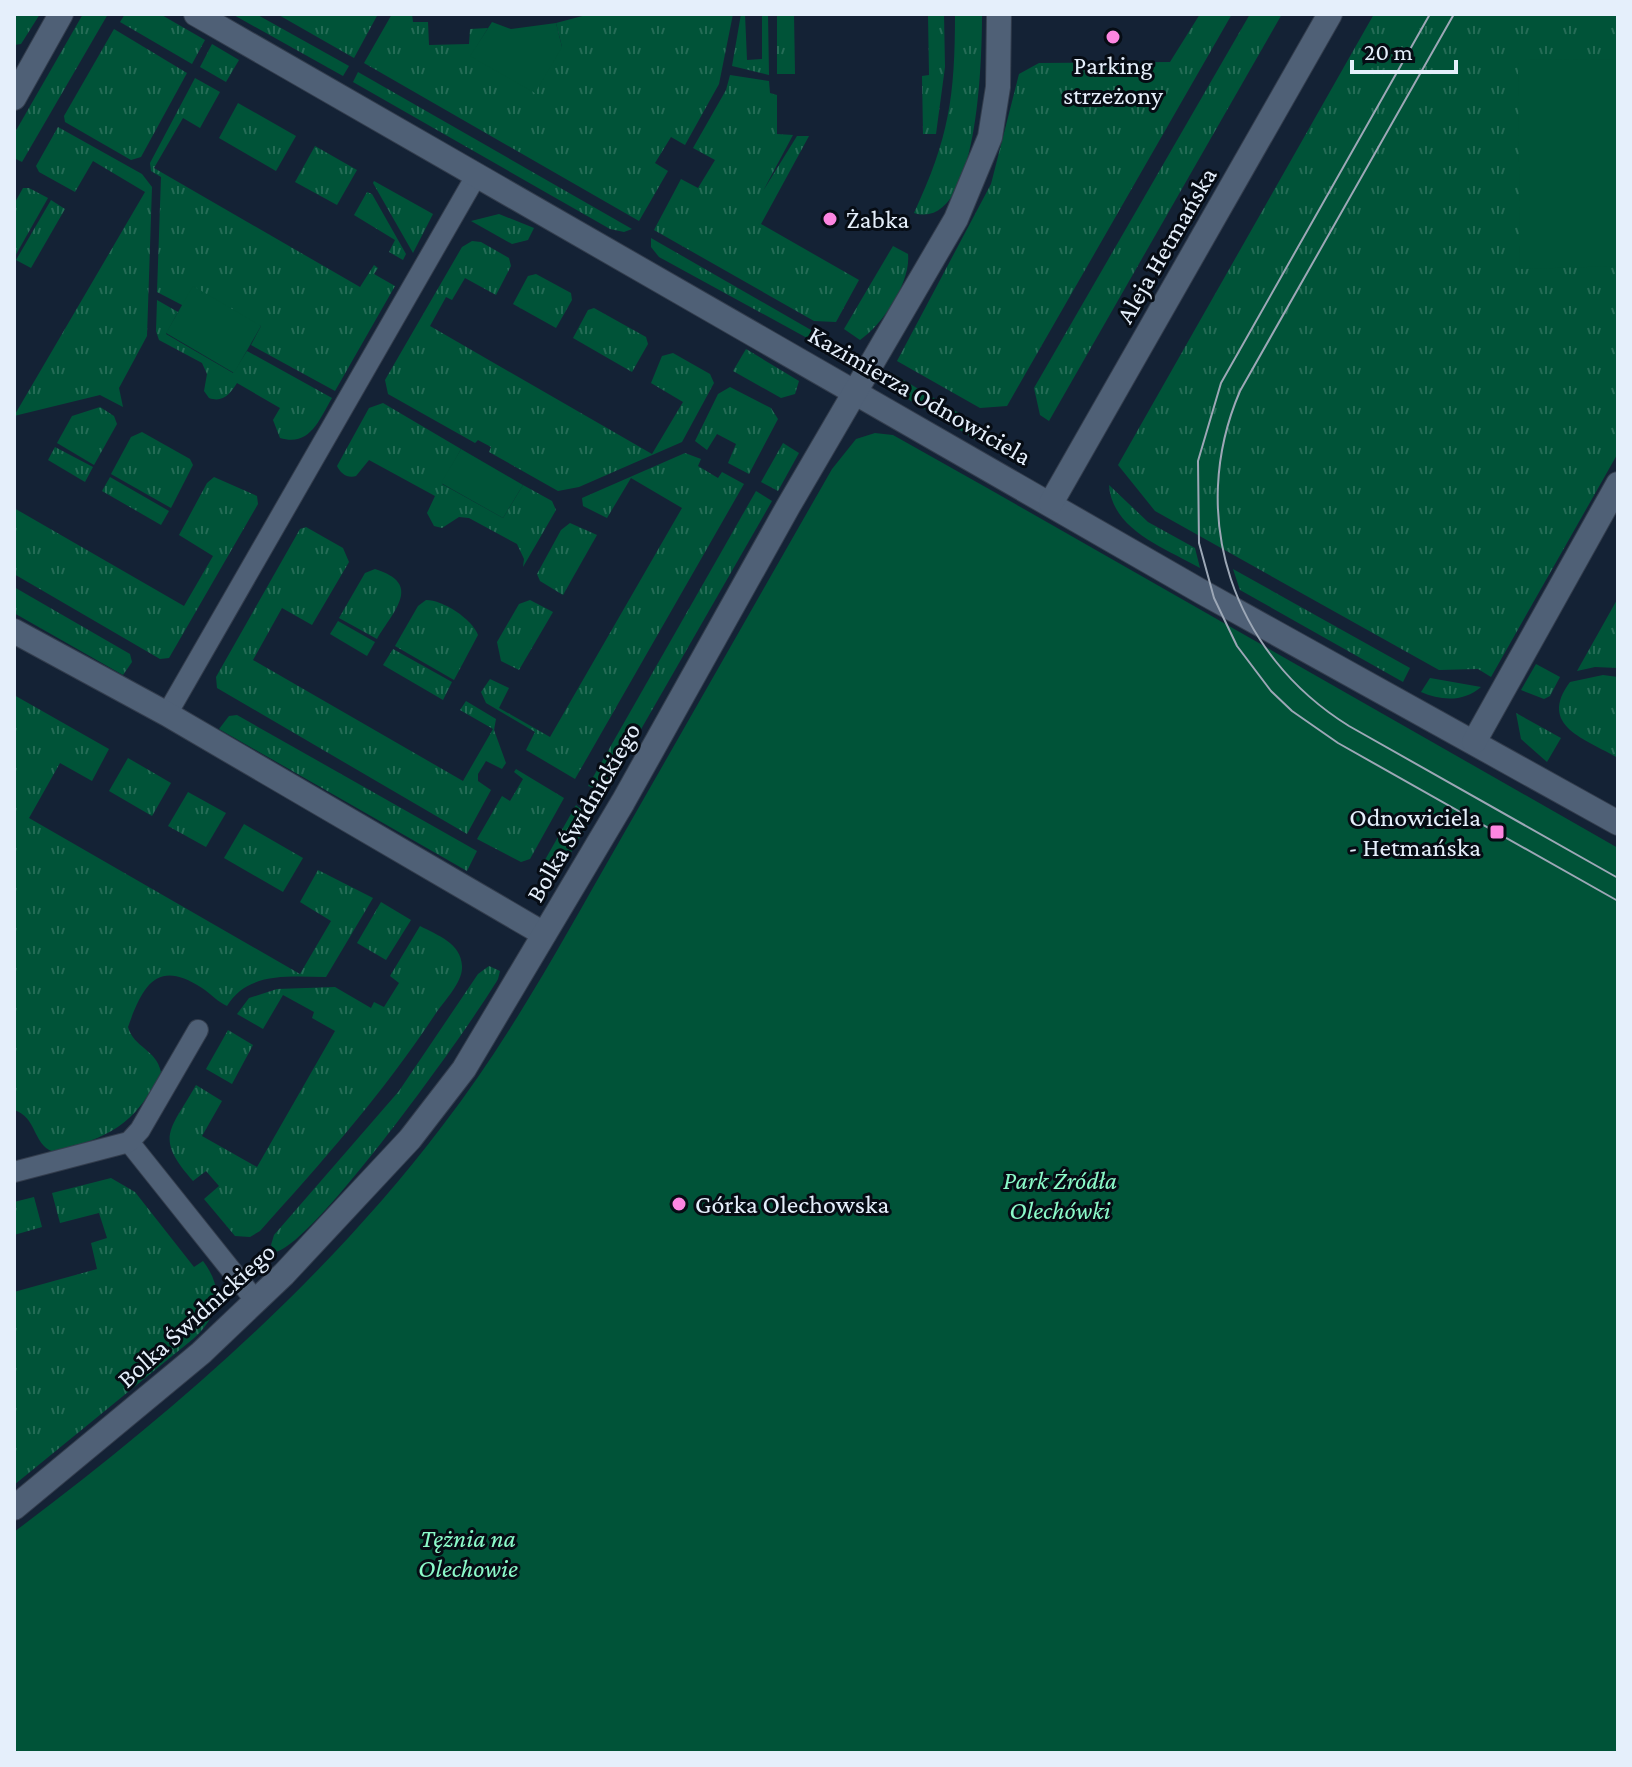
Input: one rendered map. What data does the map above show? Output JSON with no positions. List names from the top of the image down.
{
  "streets": {
    "street": ["Aleja Hetmańska", "Kazimierza Odnowiciela", "Bolka Świdnickiego"]
  },
  "crossings": [
    ["Aleja Hetmańska", "Kazimierza Odnowiciela"],
    ["Kazimierza Odnowiciela", "Bolka Świdnickiego"]
  ],
  "parks": ["Park Źródła Olechówki", "Tężnia na Olechowie"],
  "places": {
    "other": ["Parking strzeżony", "Żabka", "Górka Olechowska"],
    "transit": ["Odnowiciela - Hetmańska"]
  },
  "scale_bar": "20 m"
}
